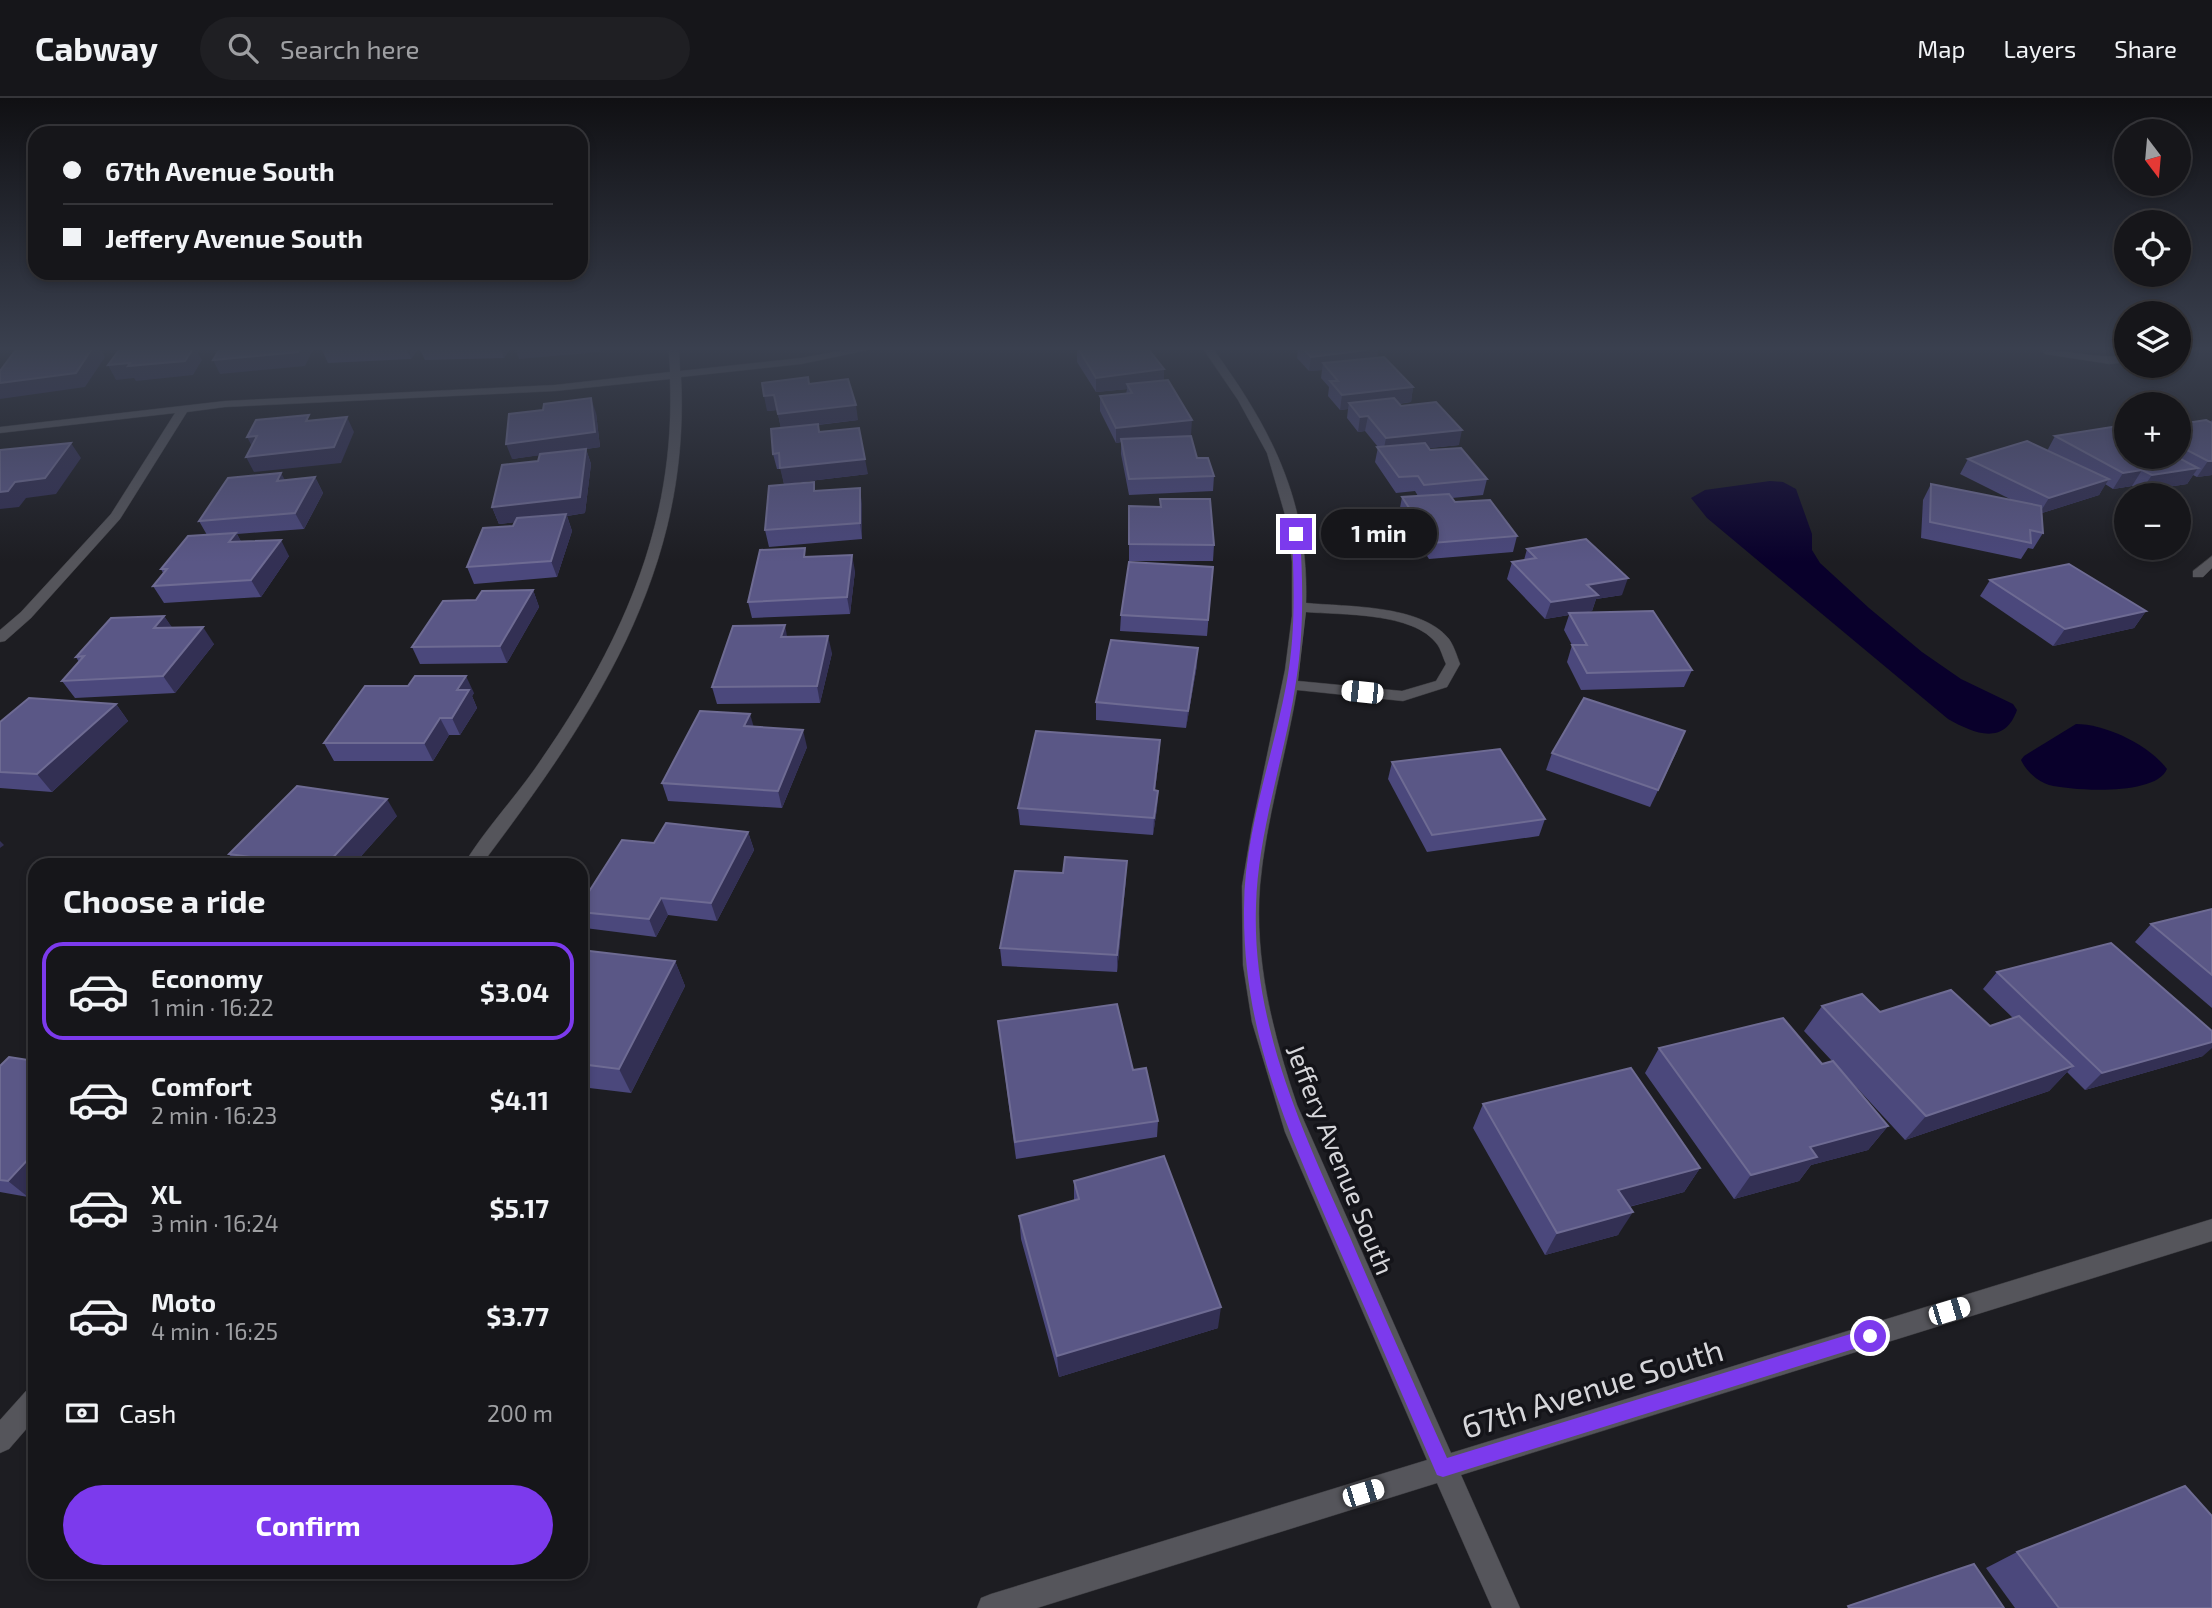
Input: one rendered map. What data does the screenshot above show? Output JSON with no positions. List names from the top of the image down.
{
  "streets": {
    "street": ["Jeffery Avenue South", "67th Avenue South"]
  },
  "crossings": [
    ["Jeffery Avenue South", "67th Avenue South"]
  ],
  "north": "bottom",
  "page": {
    "header": "Cabway",
    "search": "Search here",
    "nav": ["Map", "Layers", "Share"],
    "map_buttons": ["+", "−"],
    "banner": ["67th Avenue South", "Jeffery Avenue South"],
    "bubble": "1 min",
    "heading": "Choose a ride",
    "list": [
      {
        "name": "Economy",
        "note": "1 min · 16:22",
        "value": "$3.04"
      },
      {
        "name": "Comfort",
        "note": "2 min · 16:23",
        "value": "$4.11"
      },
      {
        "name": "XL",
        "note": "3 min · 16:24",
        "value": "$5.17"
      },
      {
        "name": "Moto",
        "note": "4 min · 16:25",
        "value": "$3.77"
      }
    ],
    "pay": ["Cash", "200 m"],
    "buttons": "Confirm"
  }
}
